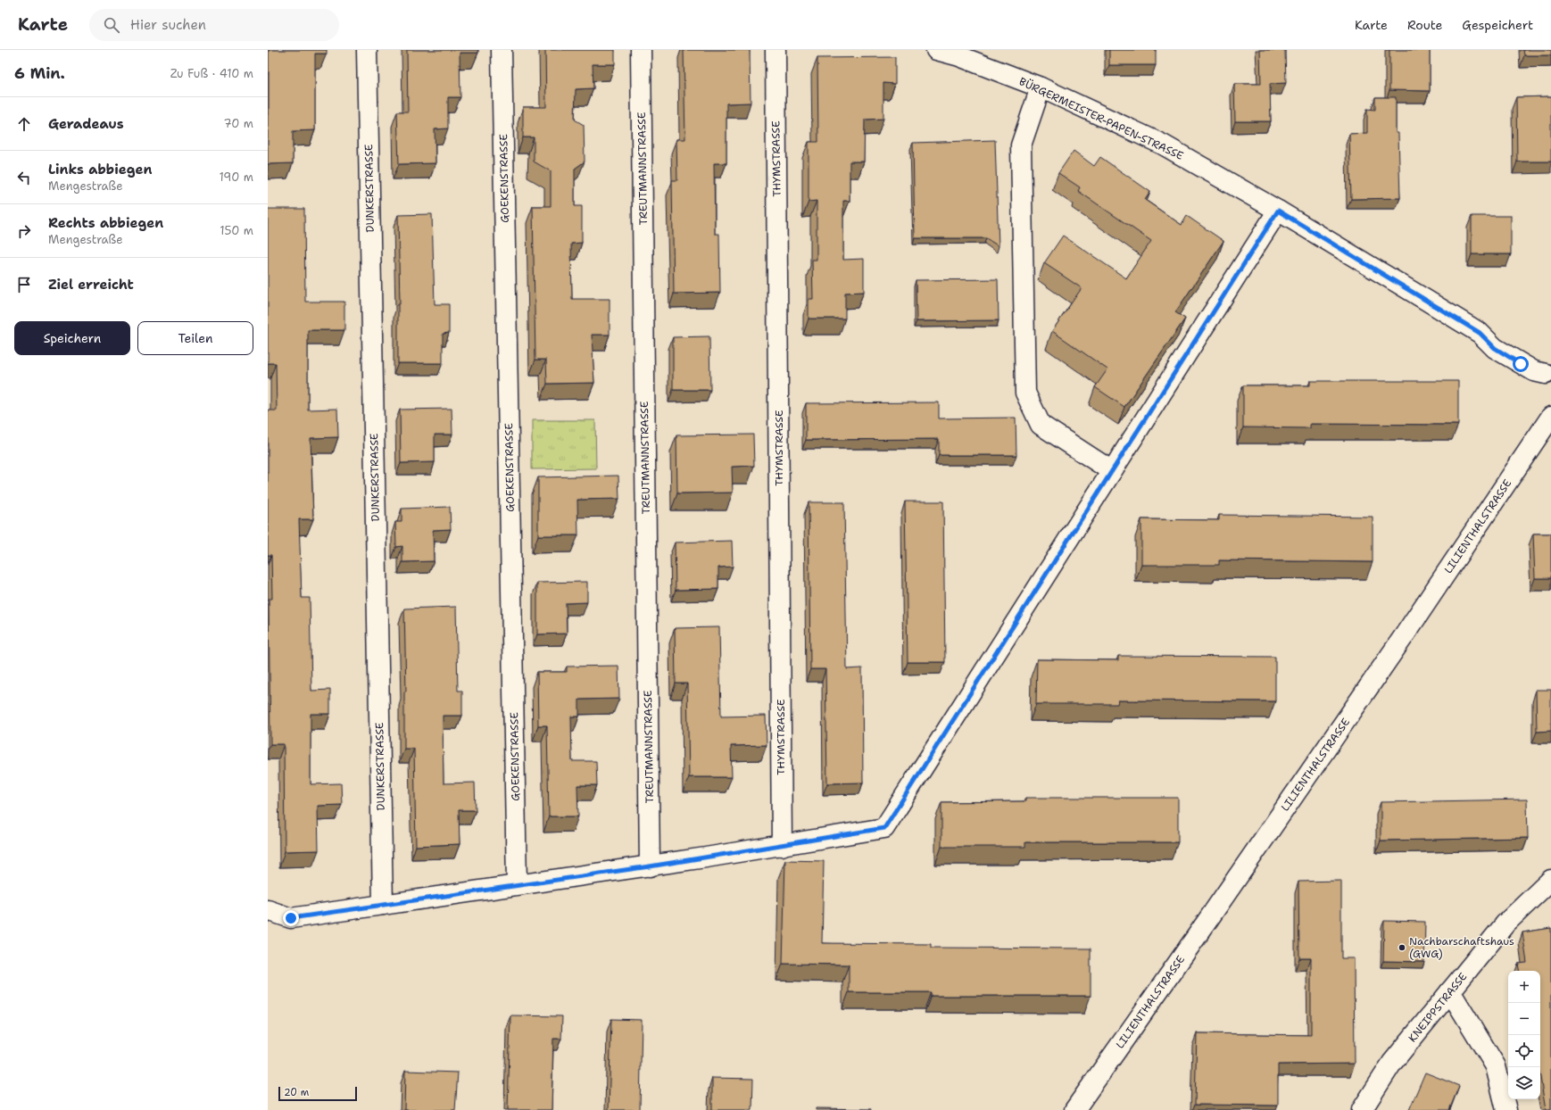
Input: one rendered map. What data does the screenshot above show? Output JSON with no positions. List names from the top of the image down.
{
  "streets": {
    "street": [
      "BÜRGERMEISTER-PAPEN-STRASSE",
      "THYMSTRASSE",
      "TREUTMANNSTRASSE",
      "GOEKENSTRASSE",
      "DUNKERSTRASSE",
      "LILIENTHALSTRASSE",
      "KNEIPPSTRASSE"
    ]
  },
  "places": ["Nachbarschaftshaus (GWG)"],
  "scale_bar": "20 m",
  "page": {
    "header": "Karte",
    "search": "Hier suchen",
    "nav": ["Karte", "Route", "Gespeichert"],
    "heading": ["6 Min.", "Zu Fuß · 410 m"],
    "list": [
      ["Geradeaus", "70 m"],
      ["Links abbiegen", "Mengestraße", "190 m"],
      ["Rechts abbiegen", "Mengestraße", "150 m"],
      "Ziel erreicht"
    ],
    "buttons": ["Speichern", "Teilen"],
    "map_buttons": ["+", "−"],
    "scale": "20 m"
  }
}
